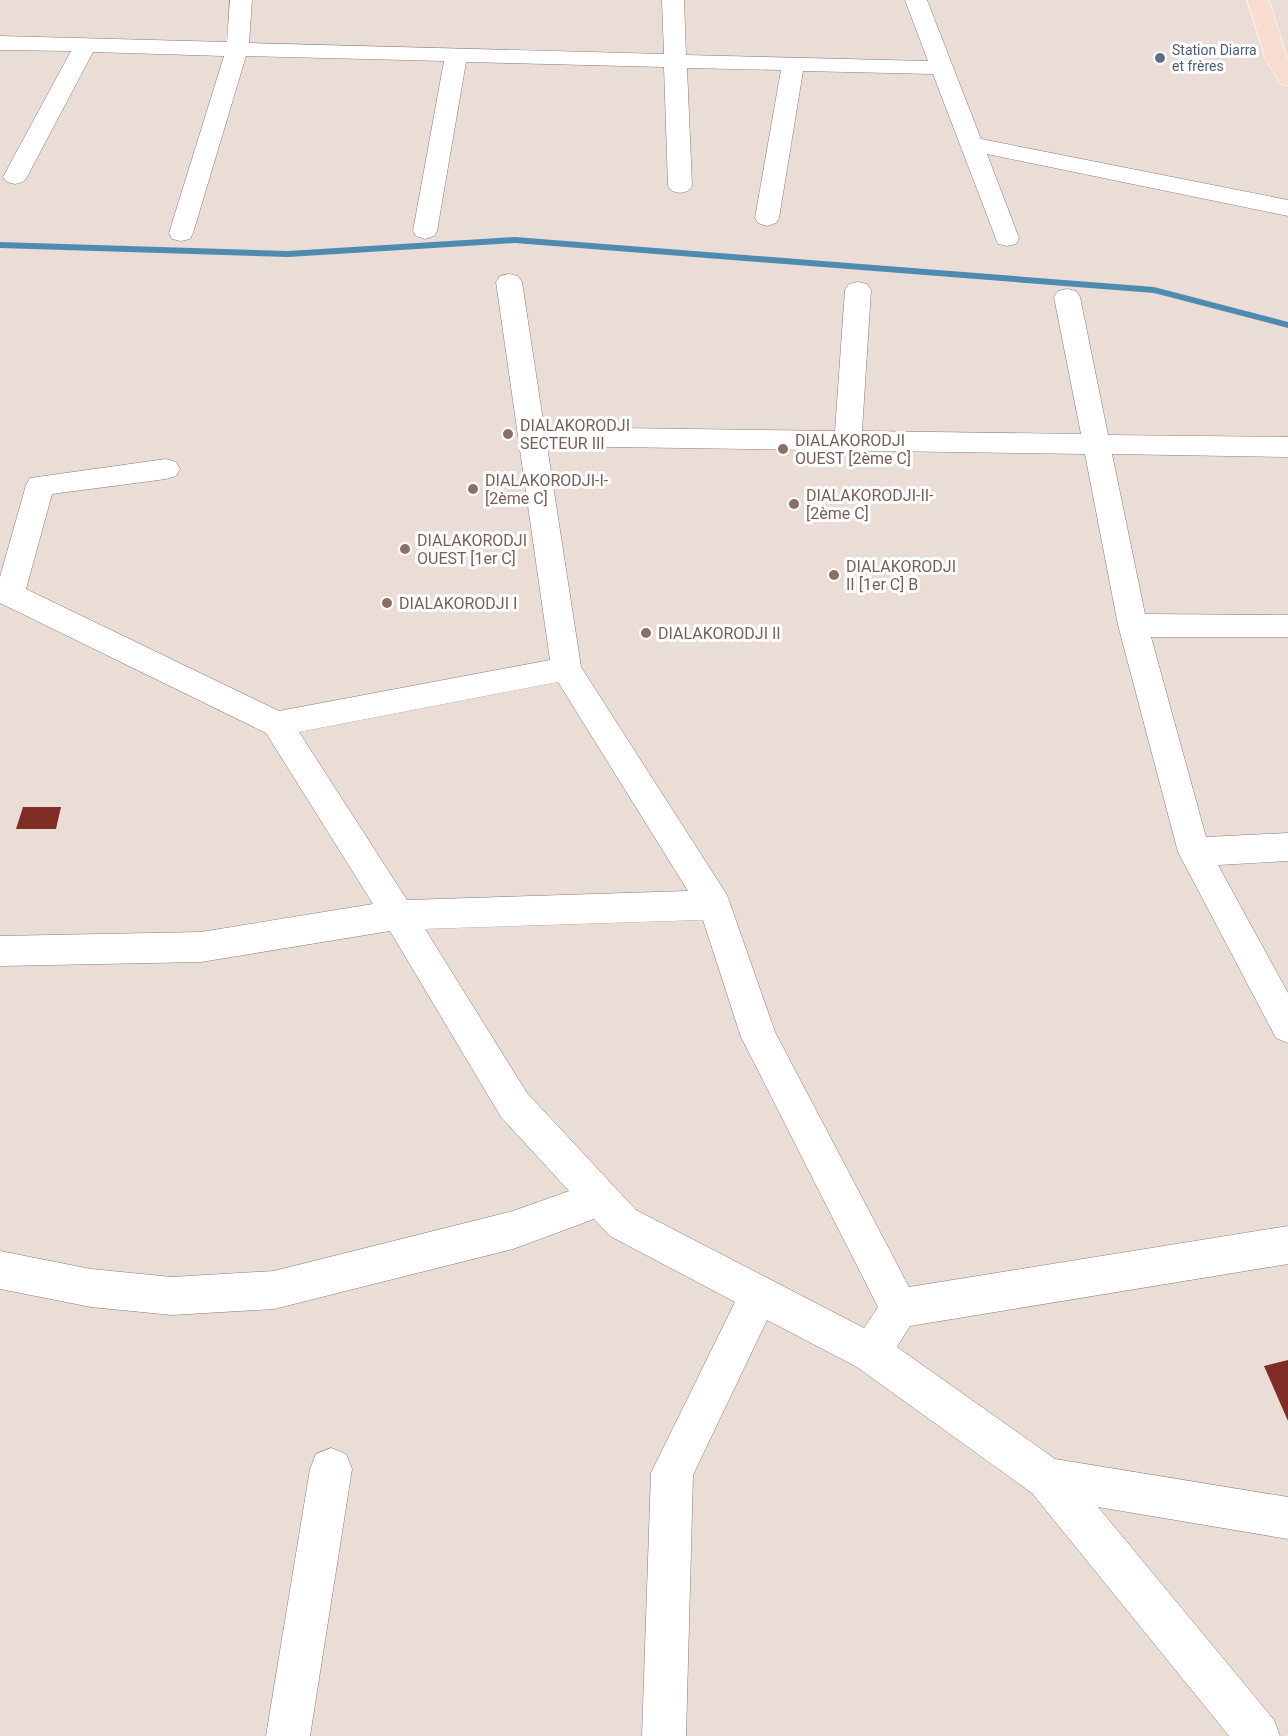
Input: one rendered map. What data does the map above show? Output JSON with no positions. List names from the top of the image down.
{
  "places": [
    "Station Diarra et frères",
    "DIALAKORODJI SECTEUR III",
    "DIALAKORODJI OUEST [2ème C]",
    "DIALAKORODJI-I- [2ème C]",
    "DIALAKORODJI-II- [2ème C]",
    "DIALAKORODJI OUEST [1er C]",
    "DIALAKORODJI II [1er C] B",
    "DIALAKORODJI I",
    "DIALAKORODJI II"
  ]
}
